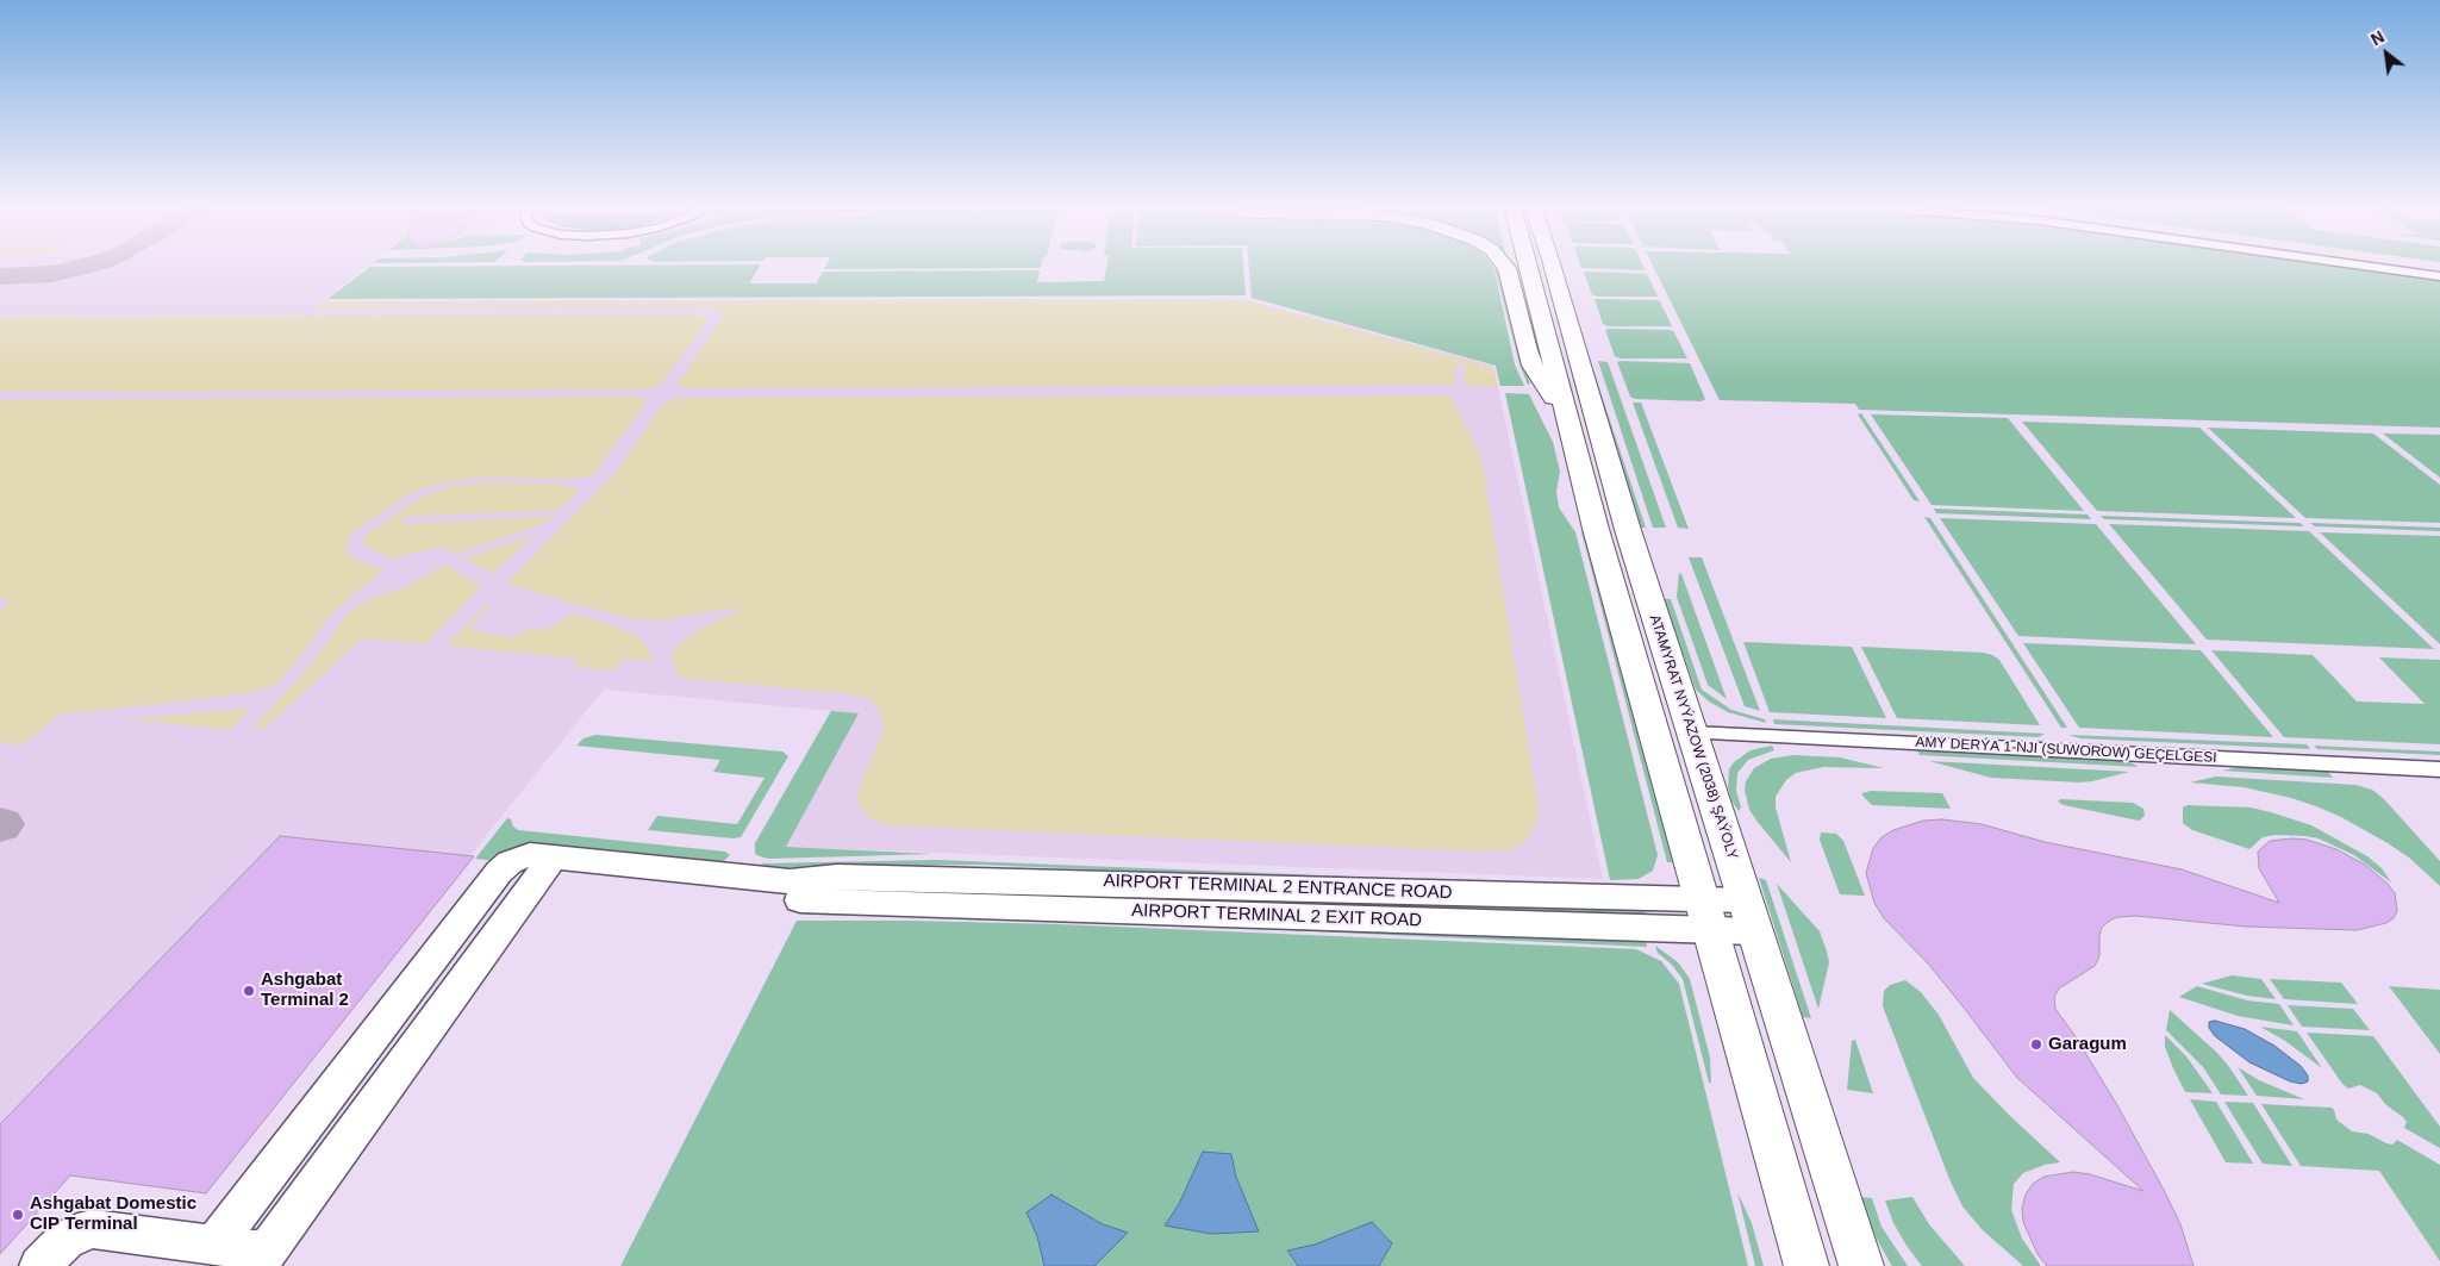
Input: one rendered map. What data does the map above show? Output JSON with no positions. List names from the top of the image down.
{
  "streets": {
    "main road": ["ATAMYRAT NYÝAZOW (2038) ŞAÝOLY"],
    "street": ["AMY DERÝA 1-NJI (SUWOROW) GEÇELGESI", "AIRPORT TERMINAL 2 EXIT ROAD"]
  },
  "crossings": [
    ["ATAMYRAT NYÝAZOW (2038) ŞAÝOLY", "AMY DERÝA 1-NJI (SUWOROW) GEÇELGESI"],
    ["ATAMYRAT NYÝAZOW (2038) ŞAÝOLY", "AIRPORT TERMINAL 2 EXIT ROAD"]
  ],
  "places": ["Ashgabat Terminal 2", "Garagum", "Ashgabat Domestic CIP Terminal"],
  "north": "top left"
}
